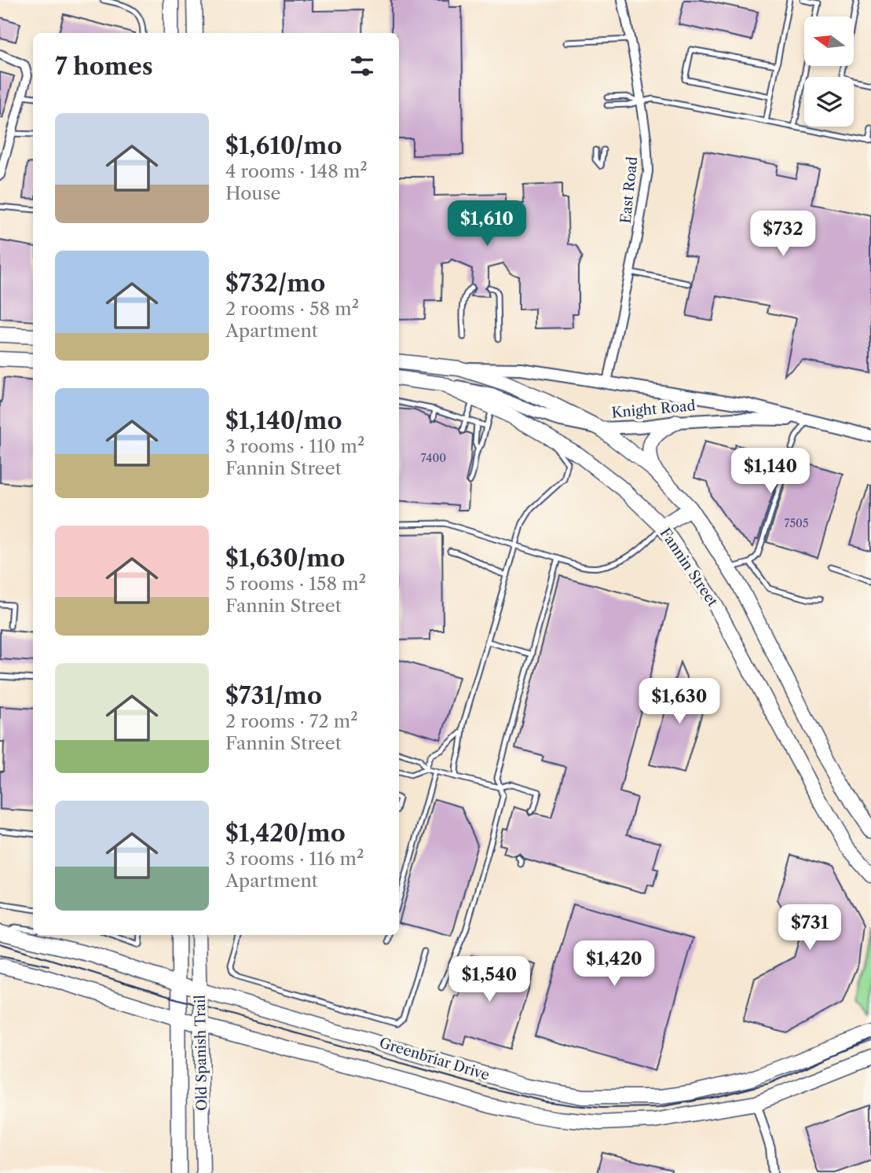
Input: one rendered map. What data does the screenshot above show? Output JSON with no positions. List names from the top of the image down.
{
  "streets": {
    "main road": ["Fannin Street", "Old Spanish Trail", "Greenbriar Drive"],
    "street": ["East Road", "Knight Road"]
  },
  "crossings": [
    ["East Road", "Knight Road"],
    ["Knight Road", "Fannin Street"],
    ["Old Spanish Trail", "Greenbriar Drive"]
  ],
  "house_numbers": ["7400", "7505"],
  "north": "left",
  "page": {
    "heading": "7 homes",
    "list": [
      {
        "name": "$1,610/mo",
        "note": "4 rooms · 148 m² · House"
      },
      {
        "name": "$732/mo",
        "note": "2 rooms · 58 m² · Apartment"
      },
      {
        "name": "$1,140/mo",
        "note": "3 rooms · 110 m² · Fannin Street"
      },
      {
        "name": "$1,630/mo",
        "note": "5 rooms · 158 m² · Fannin Street"
      },
      {
        "name": "$731/mo",
        "note": "2 rooms · 72 m² · Fannin Street"
      },
      {
        "name": "$1,420/mo",
        "note": "3 rooms · 116 m² · Apartment"
      }
    ],
    "price": [
      "$1,610",
      "$732",
      "$1,140",
      "$1,630",
      "$731",
      "$1,420",
      "$1,540"
    ]
  }
}
